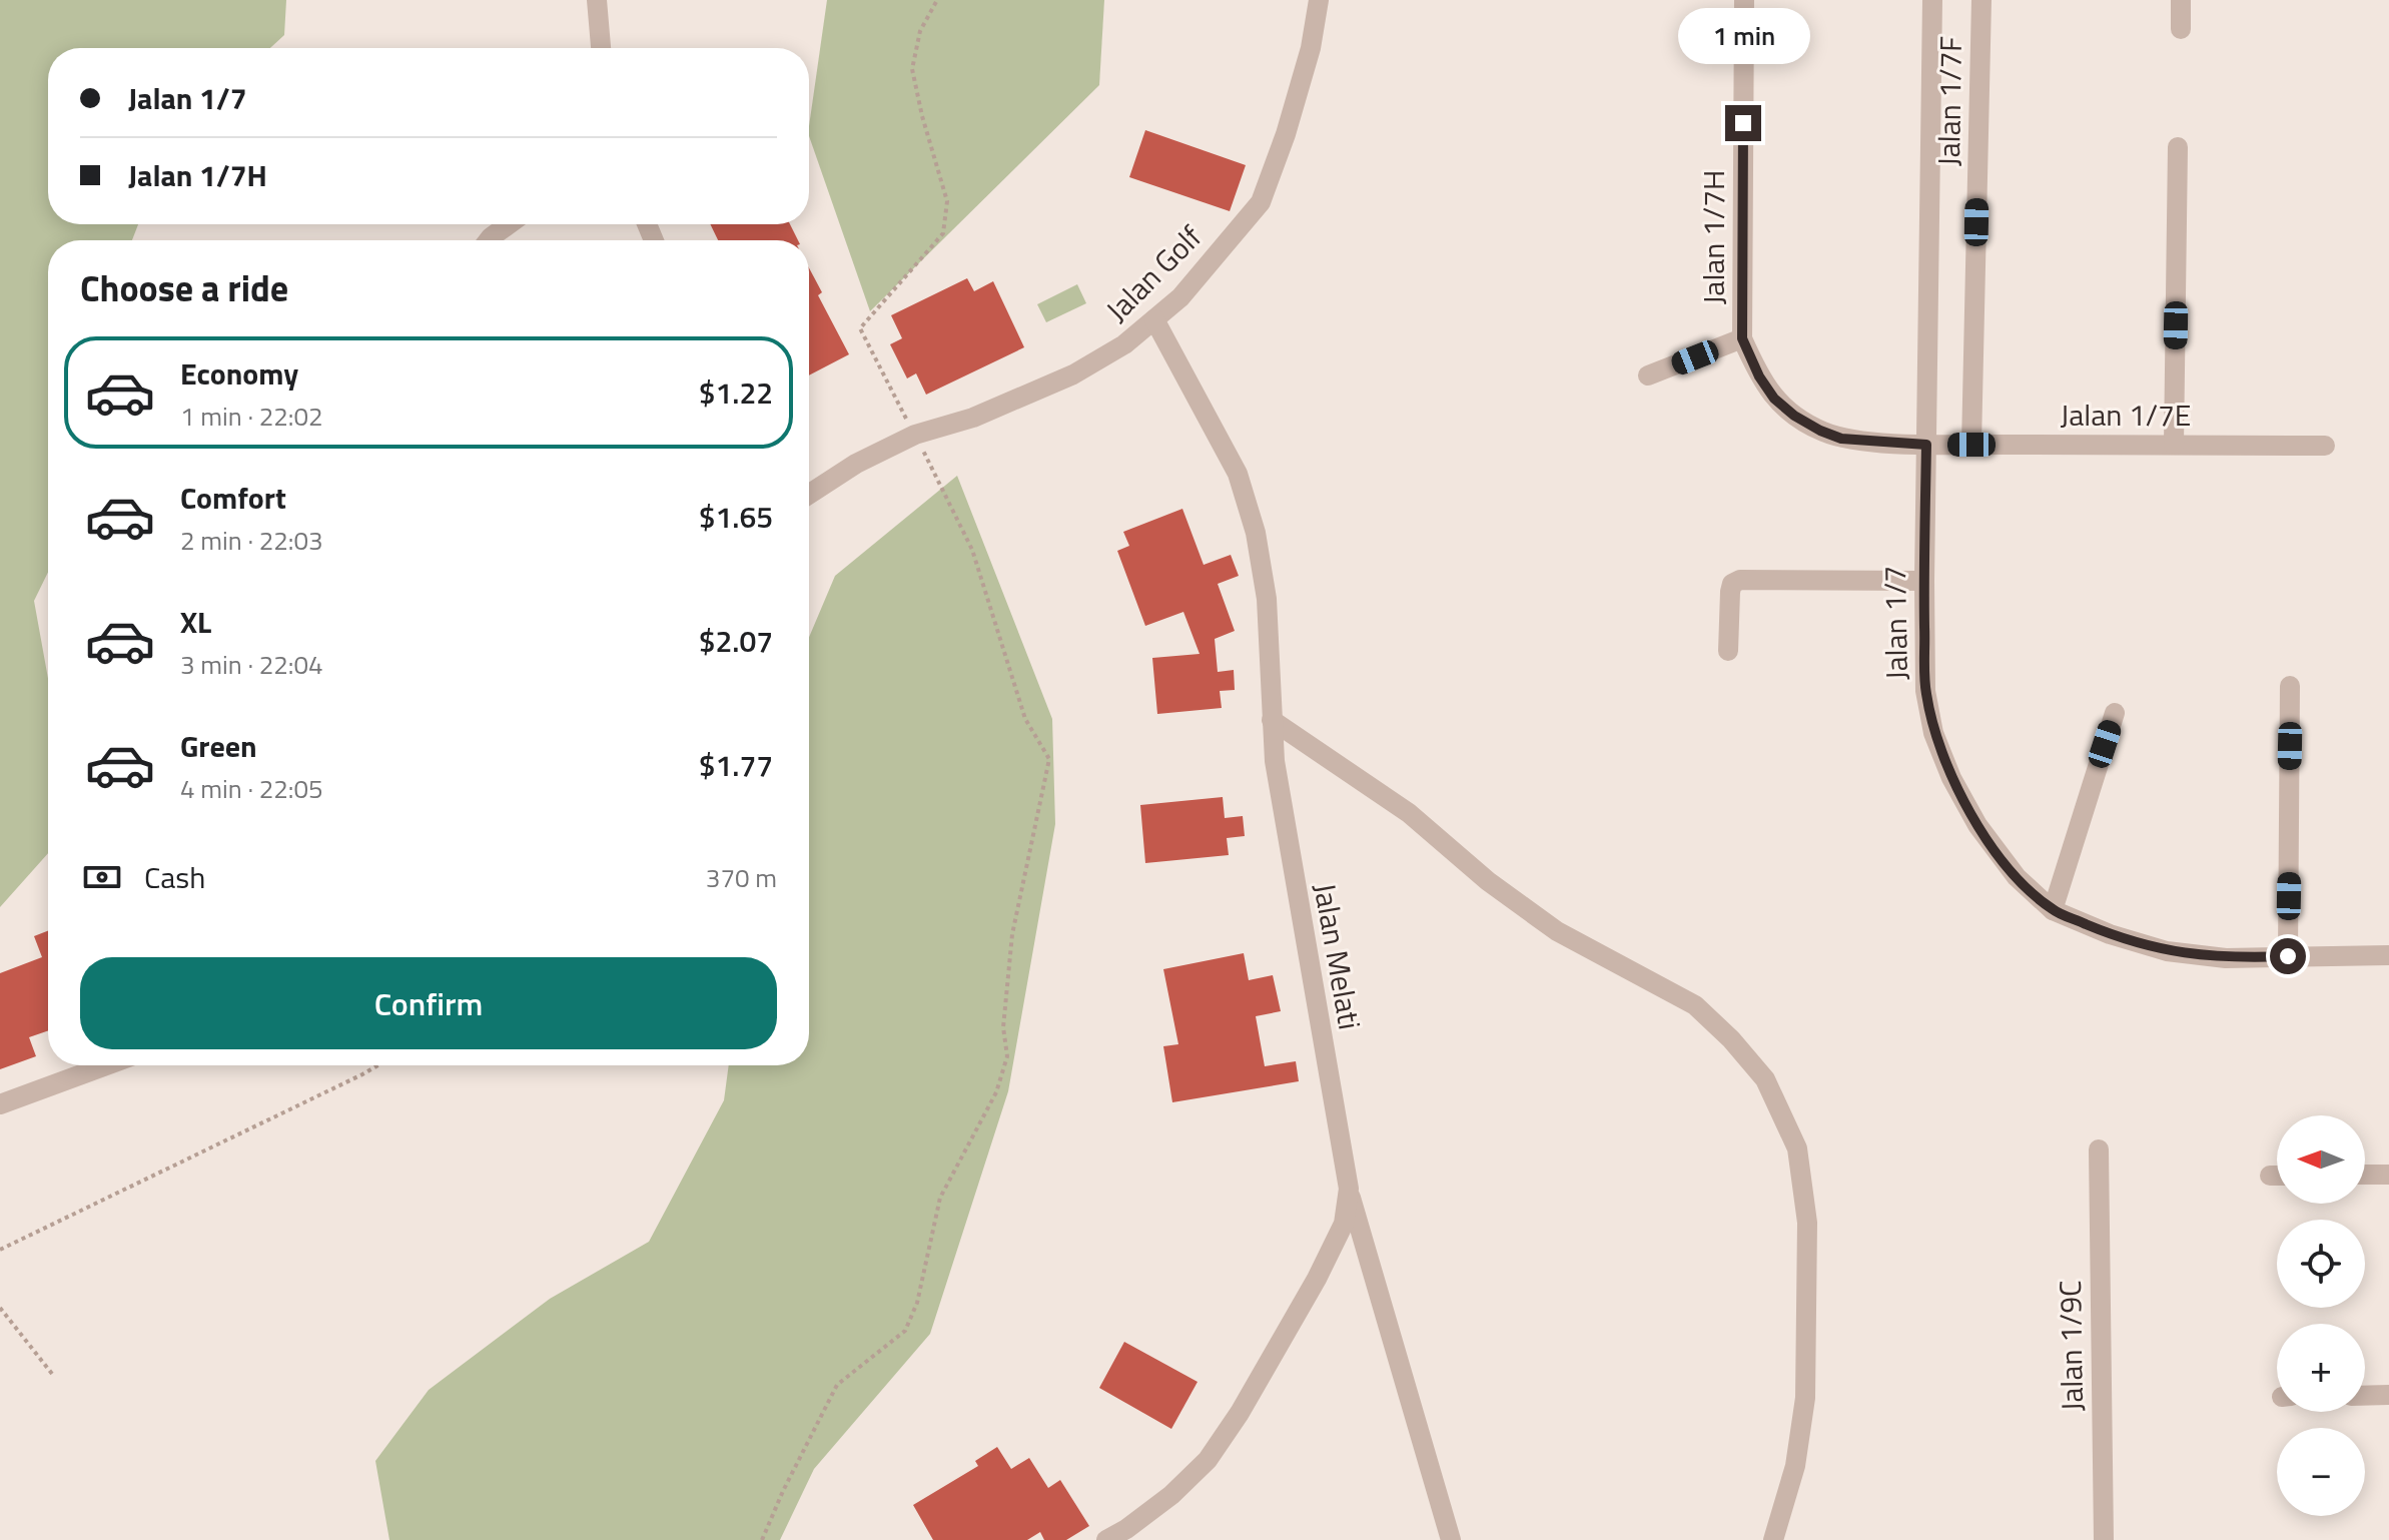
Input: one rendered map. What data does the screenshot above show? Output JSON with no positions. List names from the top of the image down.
{
  "streets": {
    "street": [
      "Jalan 1/7F",
      "Jalan 1/7H",
      "Jalan Golf",
      "Jalan 1/7E",
      "Jalan 1/7",
      "Jalan Melati",
      "Jalan 1/9C"
    ]
  },
  "crossings": [
    ["Jalan 1/7F", "Jalan 1/7E"],
    ["Jalan 1/7H", "Jalan 1/7E"],
    ["Jalan 1/7H", "Jalan 1/7"],
    ["Jalan Golf", "Jalan Melati"],
    ["Jalan 1/7E", "Jalan 1/7"]
  ],
  "north": "left",
  "page": {
    "bubble": "1 min",
    "banner": ["Jalan 1/7", "Jalan 1/7H"],
    "heading": "Choose a ride",
    "list": [
      {
        "name": "Economy",
        "note": "1 min · 22:02",
        "value": "$1.22"
      },
      {
        "name": "Comfort",
        "note": "2 min · 22:03",
        "value": "$1.65"
      },
      {
        "name": "XL",
        "note": "3 min · 22:04",
        "value": "$2.07"
      },
      {
        "name": "Green",
        "note": "4 min · 22:05",
        "value": "$1.77"
      }
    ],
    "pay": ["Cash", "370 m"],
    "buttons": "Confirm",
    "map_buttons": ["+", "−"]
  }
}
